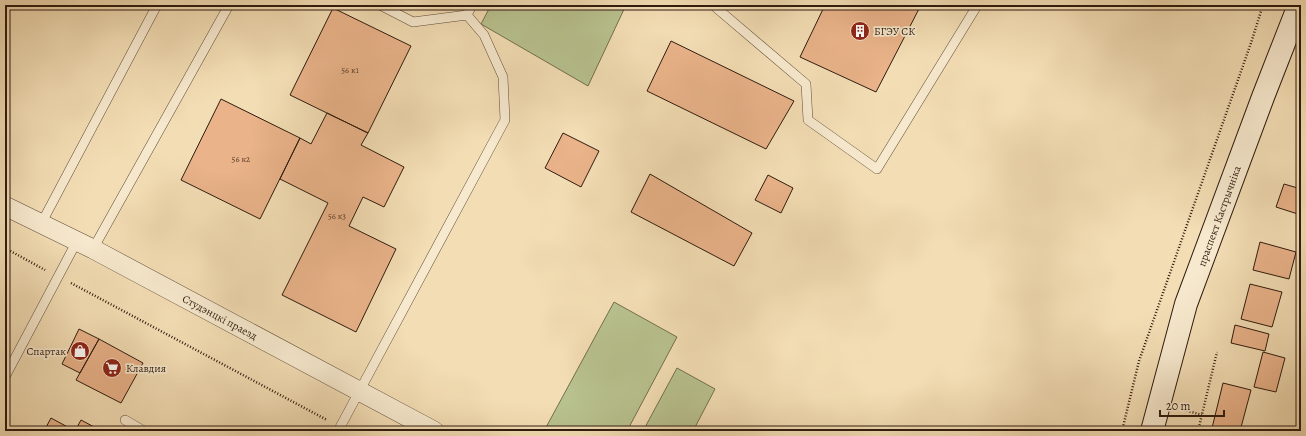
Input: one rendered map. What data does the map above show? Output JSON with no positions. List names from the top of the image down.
{
  "streets": {
    "main road": ["праспект Кастрычніка"],
    "street": ["Студэнцкі праезд"]
  },
  "places": {
    "building": ["БГЭУ СК"],
    "shop": ["Спартак"],
    "supermarket": ["Клавдия"]
  },
  "house_numbers": ["56 к1", "56 к2", "56 к3"],
  "scale_bar": "20 m"
}
